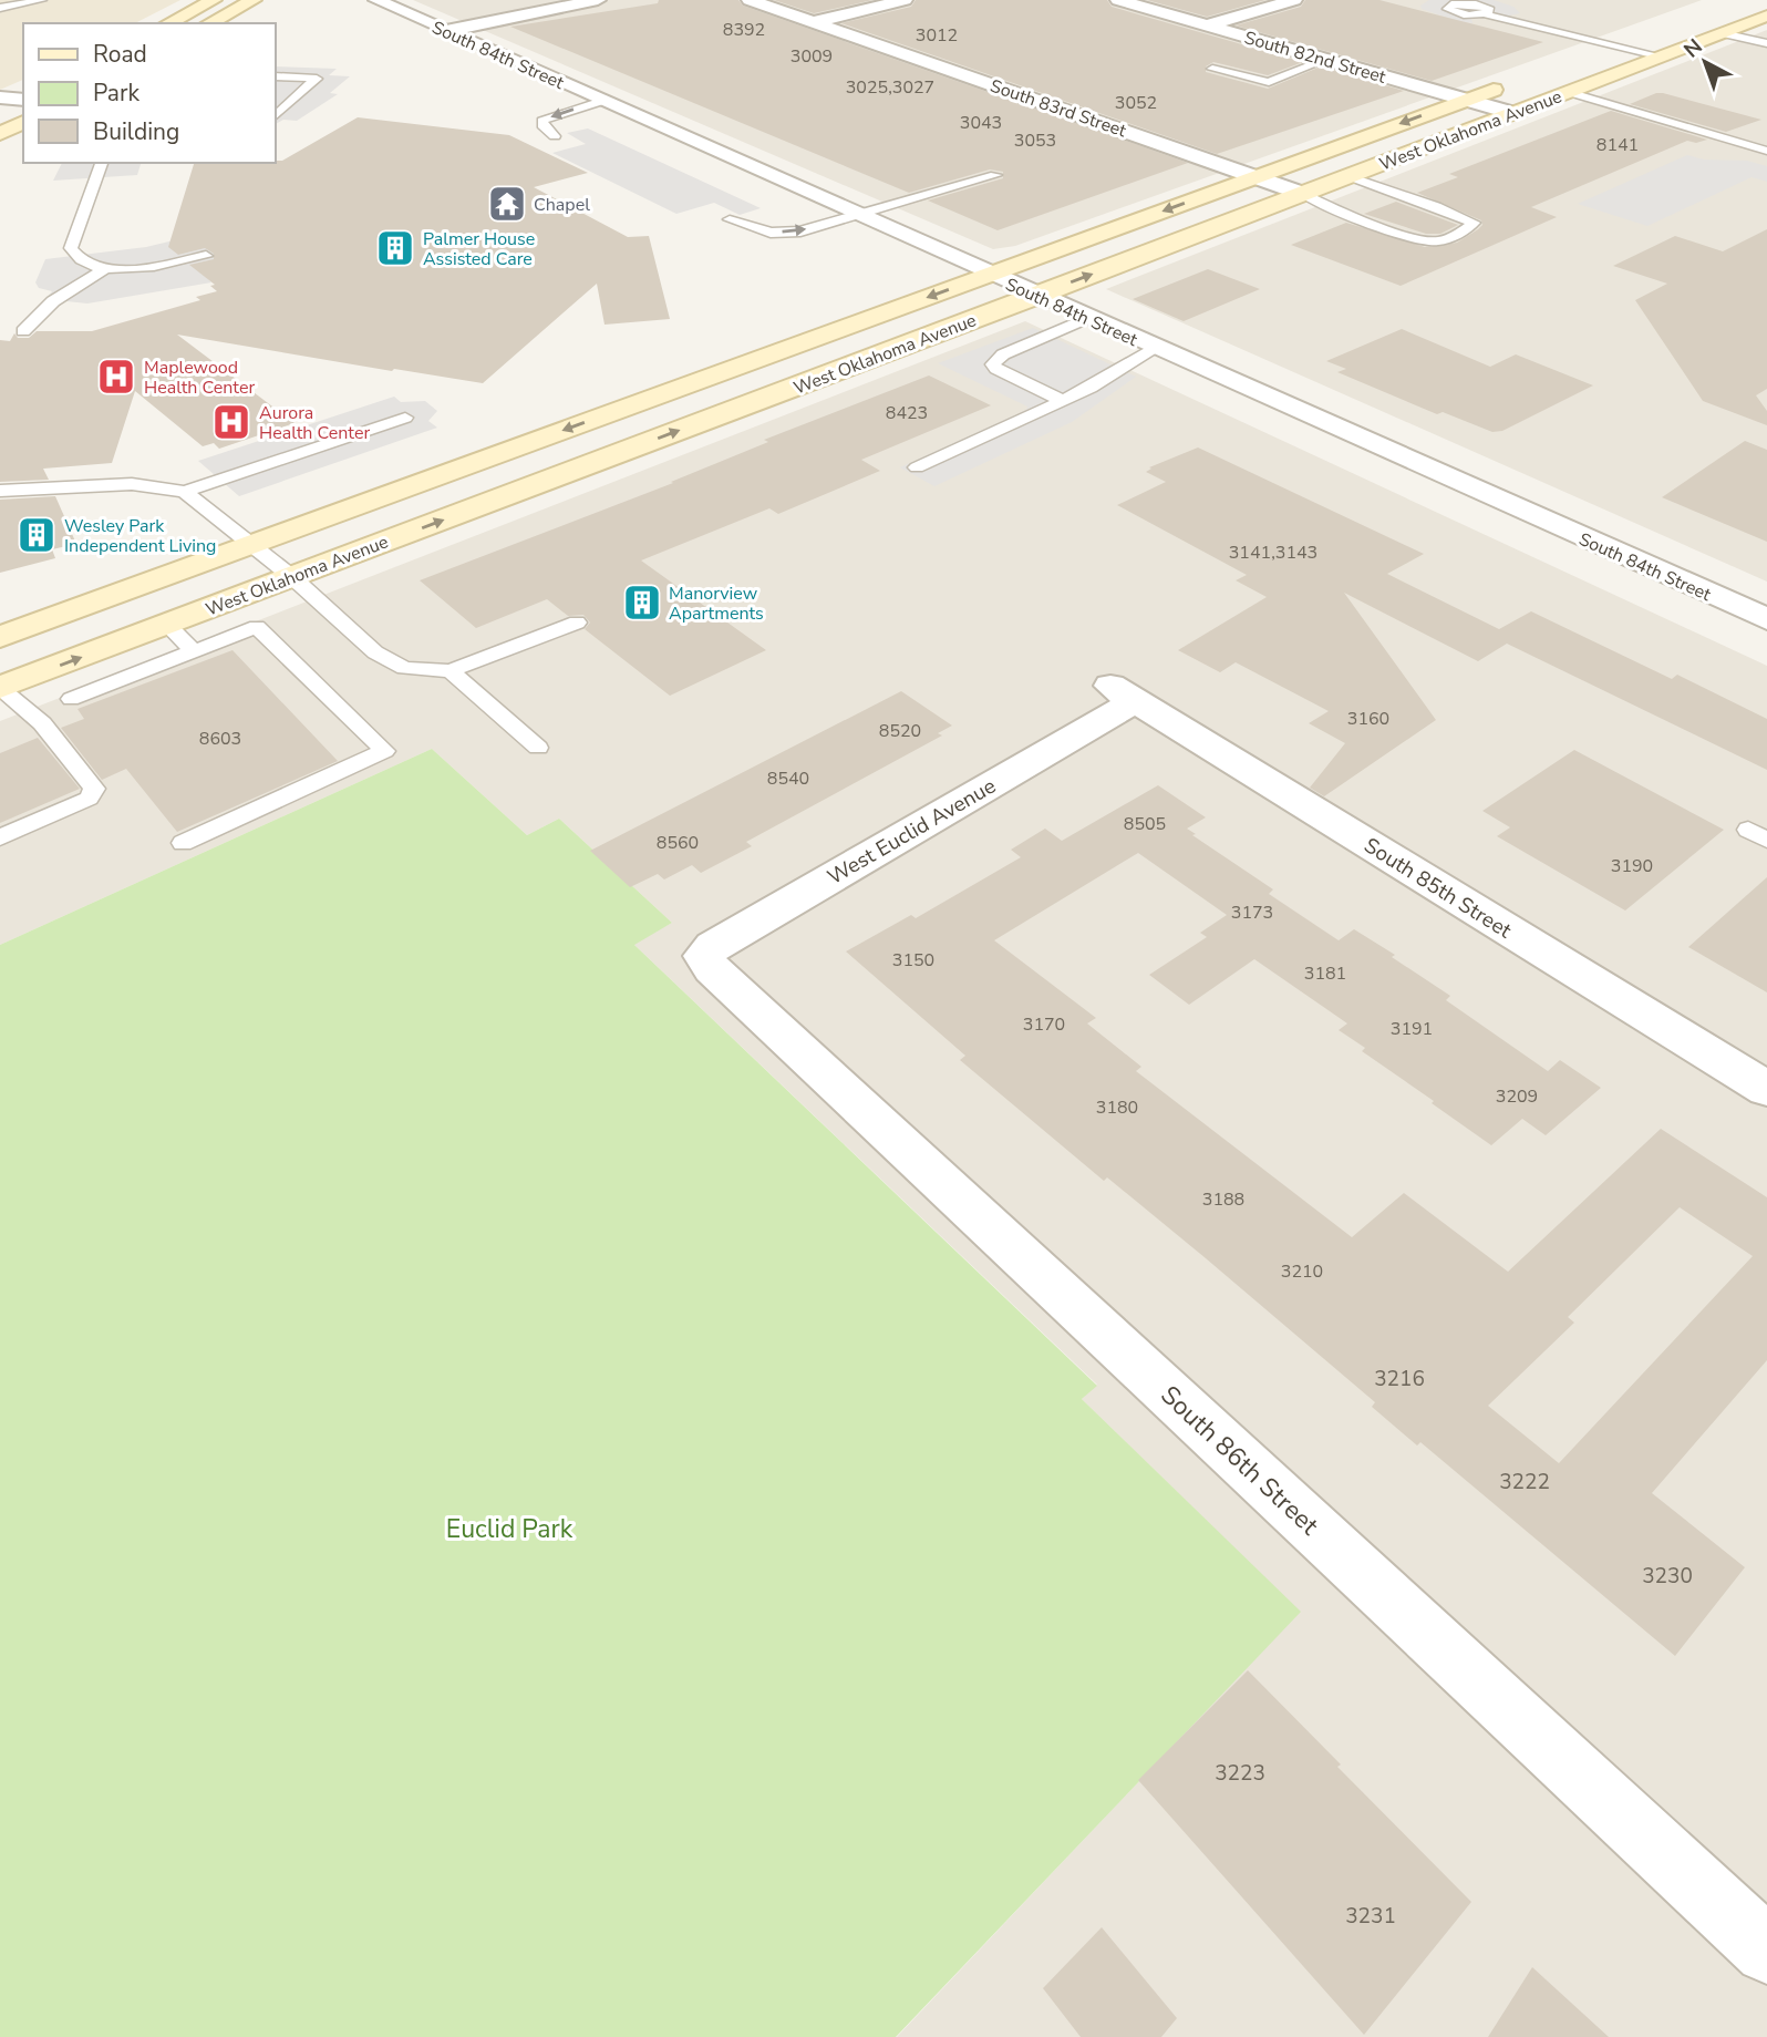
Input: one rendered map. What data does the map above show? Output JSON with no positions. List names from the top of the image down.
{
  "streets": {
    "main road": ["West Oklahoma Avenue"],
    "street": [
      "South 84th Street",
      "South 82nd Street",
      "South 83rd Street",
      "West Euclid Avenue",
      "South 85th Street",
      "South 86th Street"
    ]
  },
  "crossings": [
    ["South 84th Street", "West Oklahoma Avenue"],
    ["South 82nd Street", "West Oklahoma Avenue"],
    ["South 83rd Street", "West Oklahoma Avenue"],
    ["West Euclid Avenue", "South 85th Street"],
    ["West Euclid Avenue", "South 86th Street"]
  ],
  "parks": ["Euclid Park"],
  "places": {
    "temple": ["Chapel"],
    "building": ["Palmer House Assisted Care", "Wesley Park Independent Living", "Manorview Apartments"],
    "hospital": ["Maplewood Health Center", "Aurora Health Center"]
  },
  "house_numbers": [
    "8392",
    "3012",
    "3009",
    "3025,3027",
    "3052",
    "3043",
    "3053",
    "8141",
    "8423",
    "3141,3143",
    "3160",
    "8520",
    "8603",
    "8540",
    "8505",
    "8560",
    "3190",
    "3173",
    "3150",
    "3181",
    "3170",
    "3191",
    "3209",
    "3180",
    "3188",
    "3210",
    "3216",
    "3222",
    "3230",
    "3223",
    "3231"
  ],
  "legend": ["Road", "Park", "Building"],
  "north": "top left"
}
